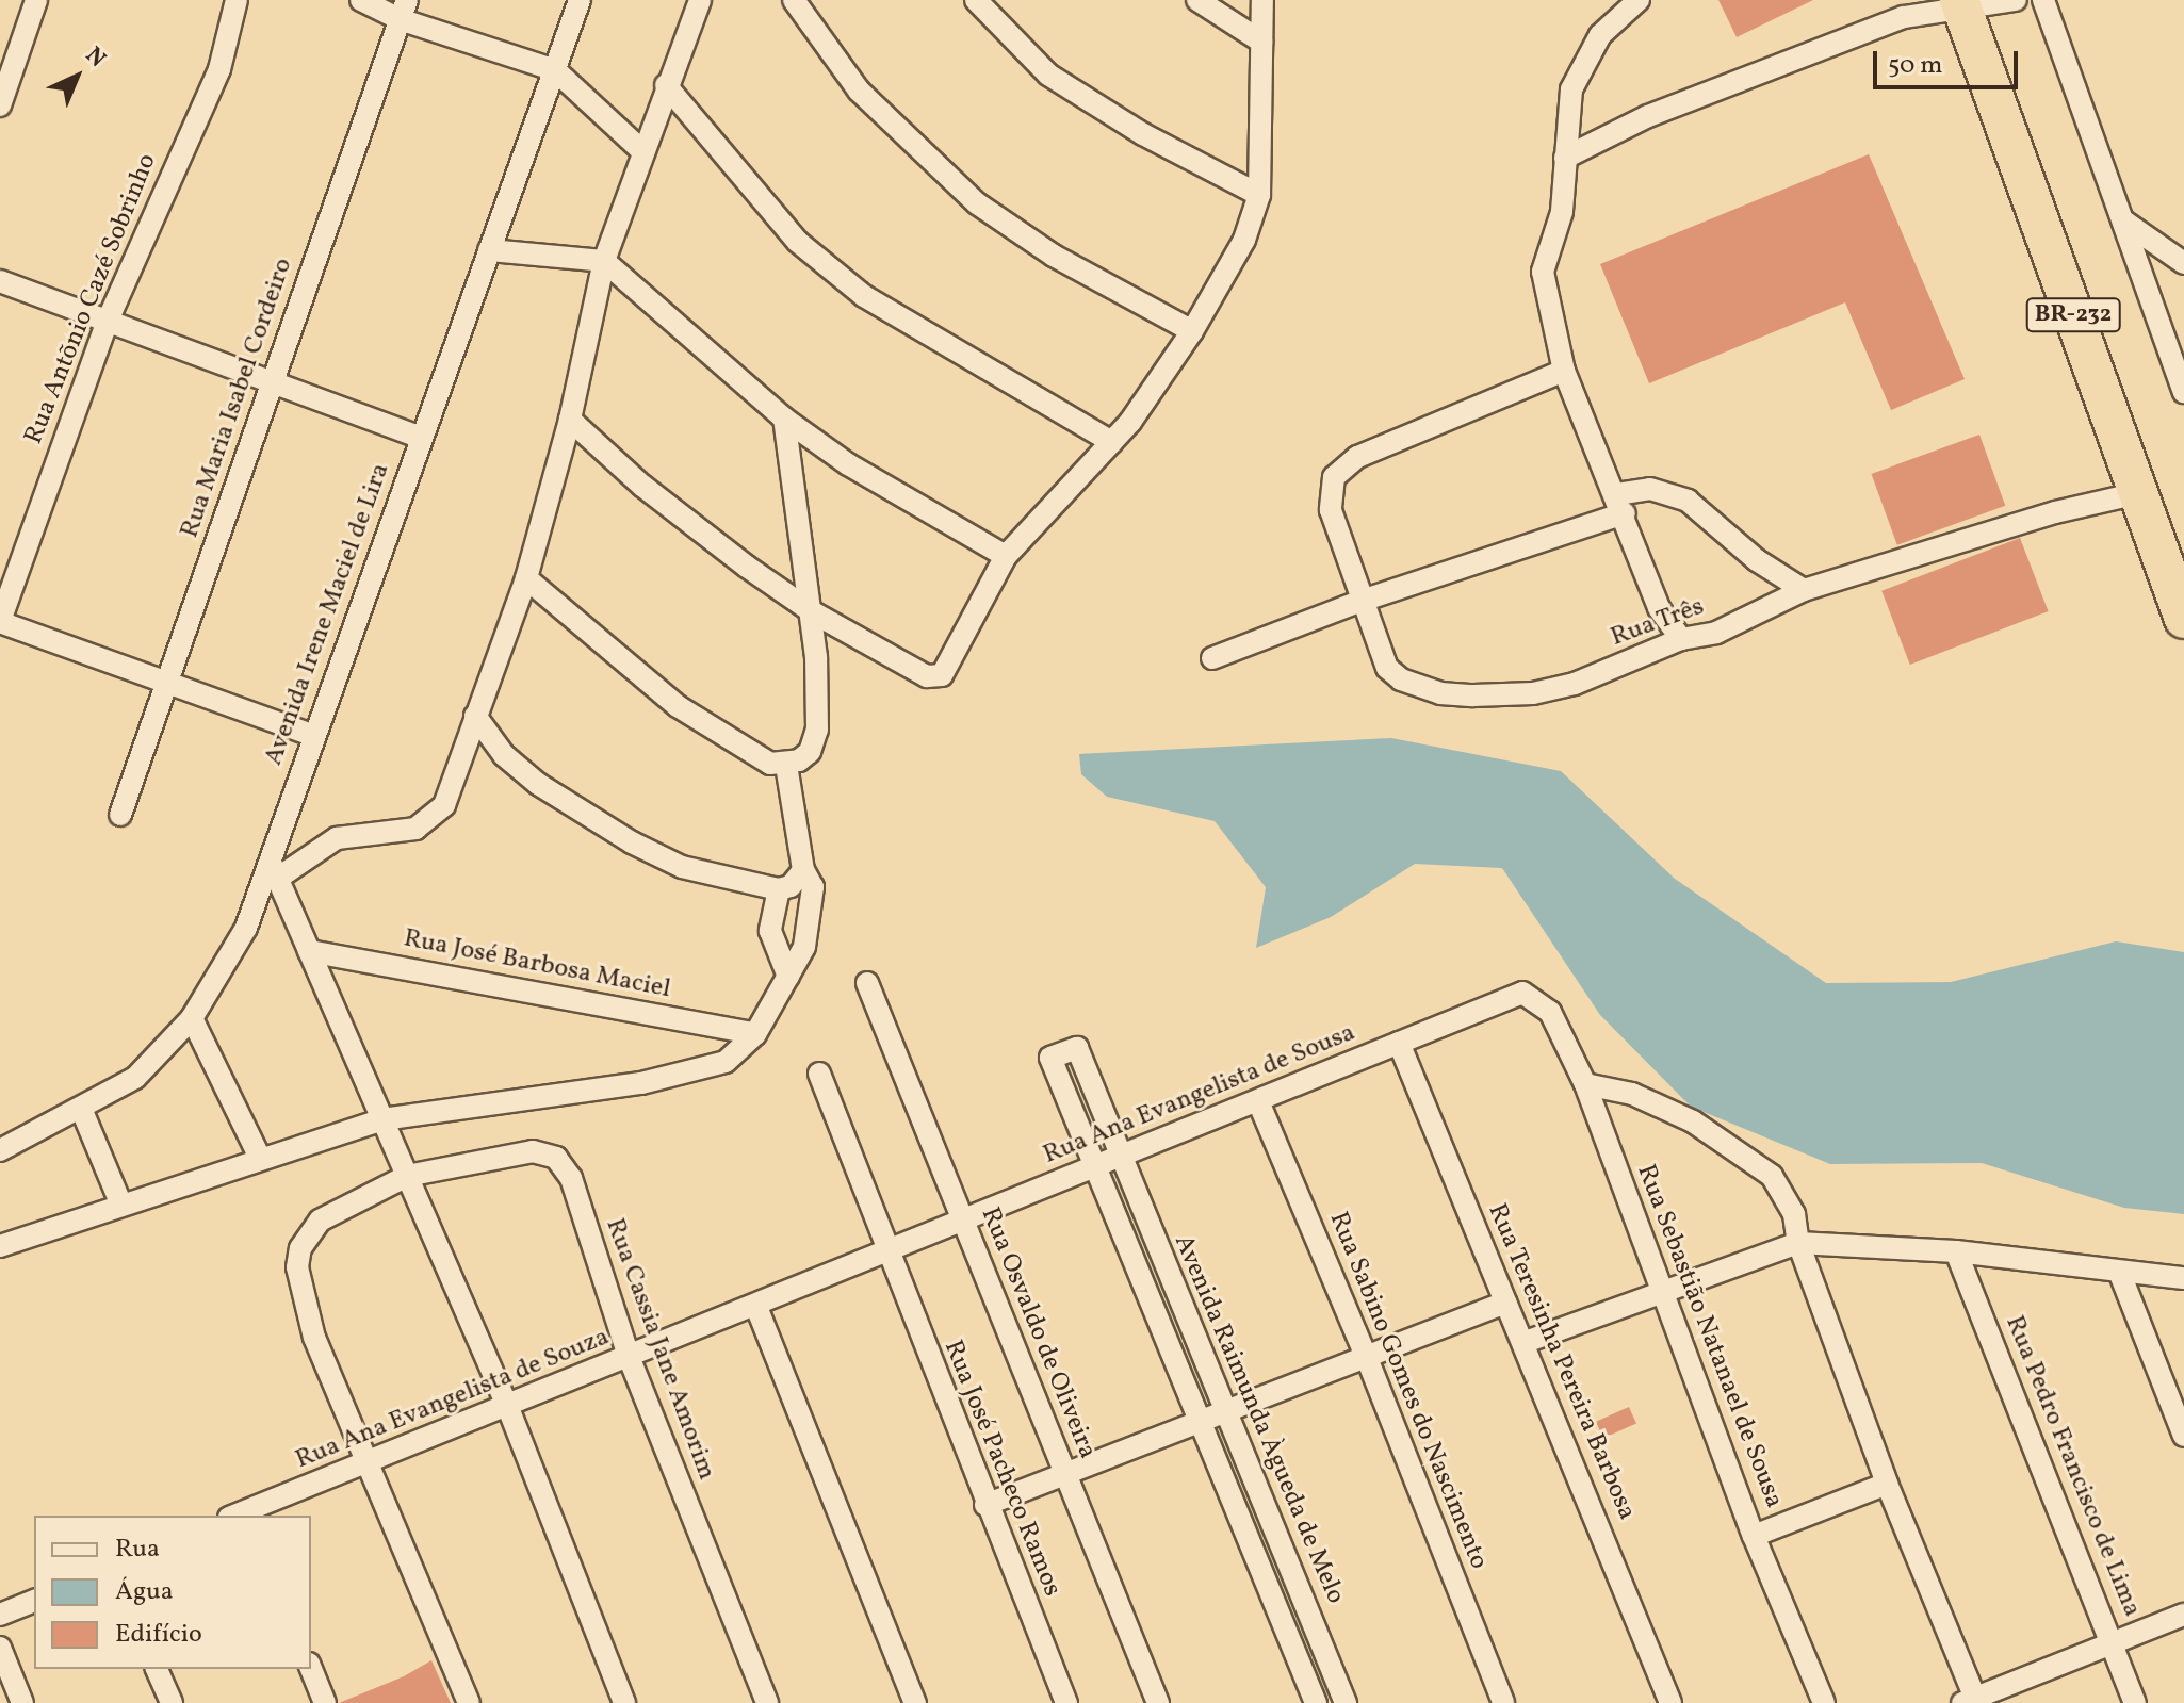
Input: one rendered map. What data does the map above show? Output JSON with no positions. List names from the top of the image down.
{
  "streets": {
    "highway": ["BR-232"],
    "street": [
      "Rua Antõnio Cazé Sobrinho",
      "Rua Maria Isabel Cordeiro",
      "Avenida Irene Maciel de Lira",
      "Rua Três",
      "Rua José Barbosa Maciel",
      "Rua Ana Evangelista de Sousa",
      "Rua Osvaldo de Oliveira",
      "Rua Sebastião Natanael de Sousa",
      "Rua Cassia Jane Amorim",
      "Rua Teresinha Pereira Barbosa",
      "Rua Sabino Gomes do Nascimento",
      "Rua Ana Evangelista de Souza",
      "Avenida Raimunda Àgueda de Melo",
      "Rua Pedro Francisco de Lima",
      "Rua José Pacheco Ramos"
    ]
  },
  "crossings": [
    ["BR-232", "Rua Três"],
    ["Rua Ana Evangelista de Sousa", "Rua Osvaldo de Oliveira"],
    ["Rua Ana Evangelista de Sousa", "Rua Sebastião Natanael de Sousa"],
    ["Rua Ana Evangelista de Sousa", "Rua Teresinha Pereira Barbosa"],
    ["Rua Ana Evangelista de Sousa", "Rua Sabino Gomes do Nascimento"],
    ["Rua Ana Evangelista de Sousa", "Rua Ana Evangelista de Souza"],
    ["Rua Ana Evangelista de Sousa", "Avenida Raimunda Àgueda de Melo"],
    ["Rua Ana Evangelista de Sousa", "Rua José Pacheco Ramos"],
    ["Rua Cassia Jane Amorim", "Rua Ana Evangelista de Souza"],
    ["Rua Ana Evangelista de Souza", "Rua José Pacheco Ramos"]
  ],
  "legend": ["Rua", "Água", "Edifício"],
  "scale_bar": "50 m",
  "north": "top right"
}
